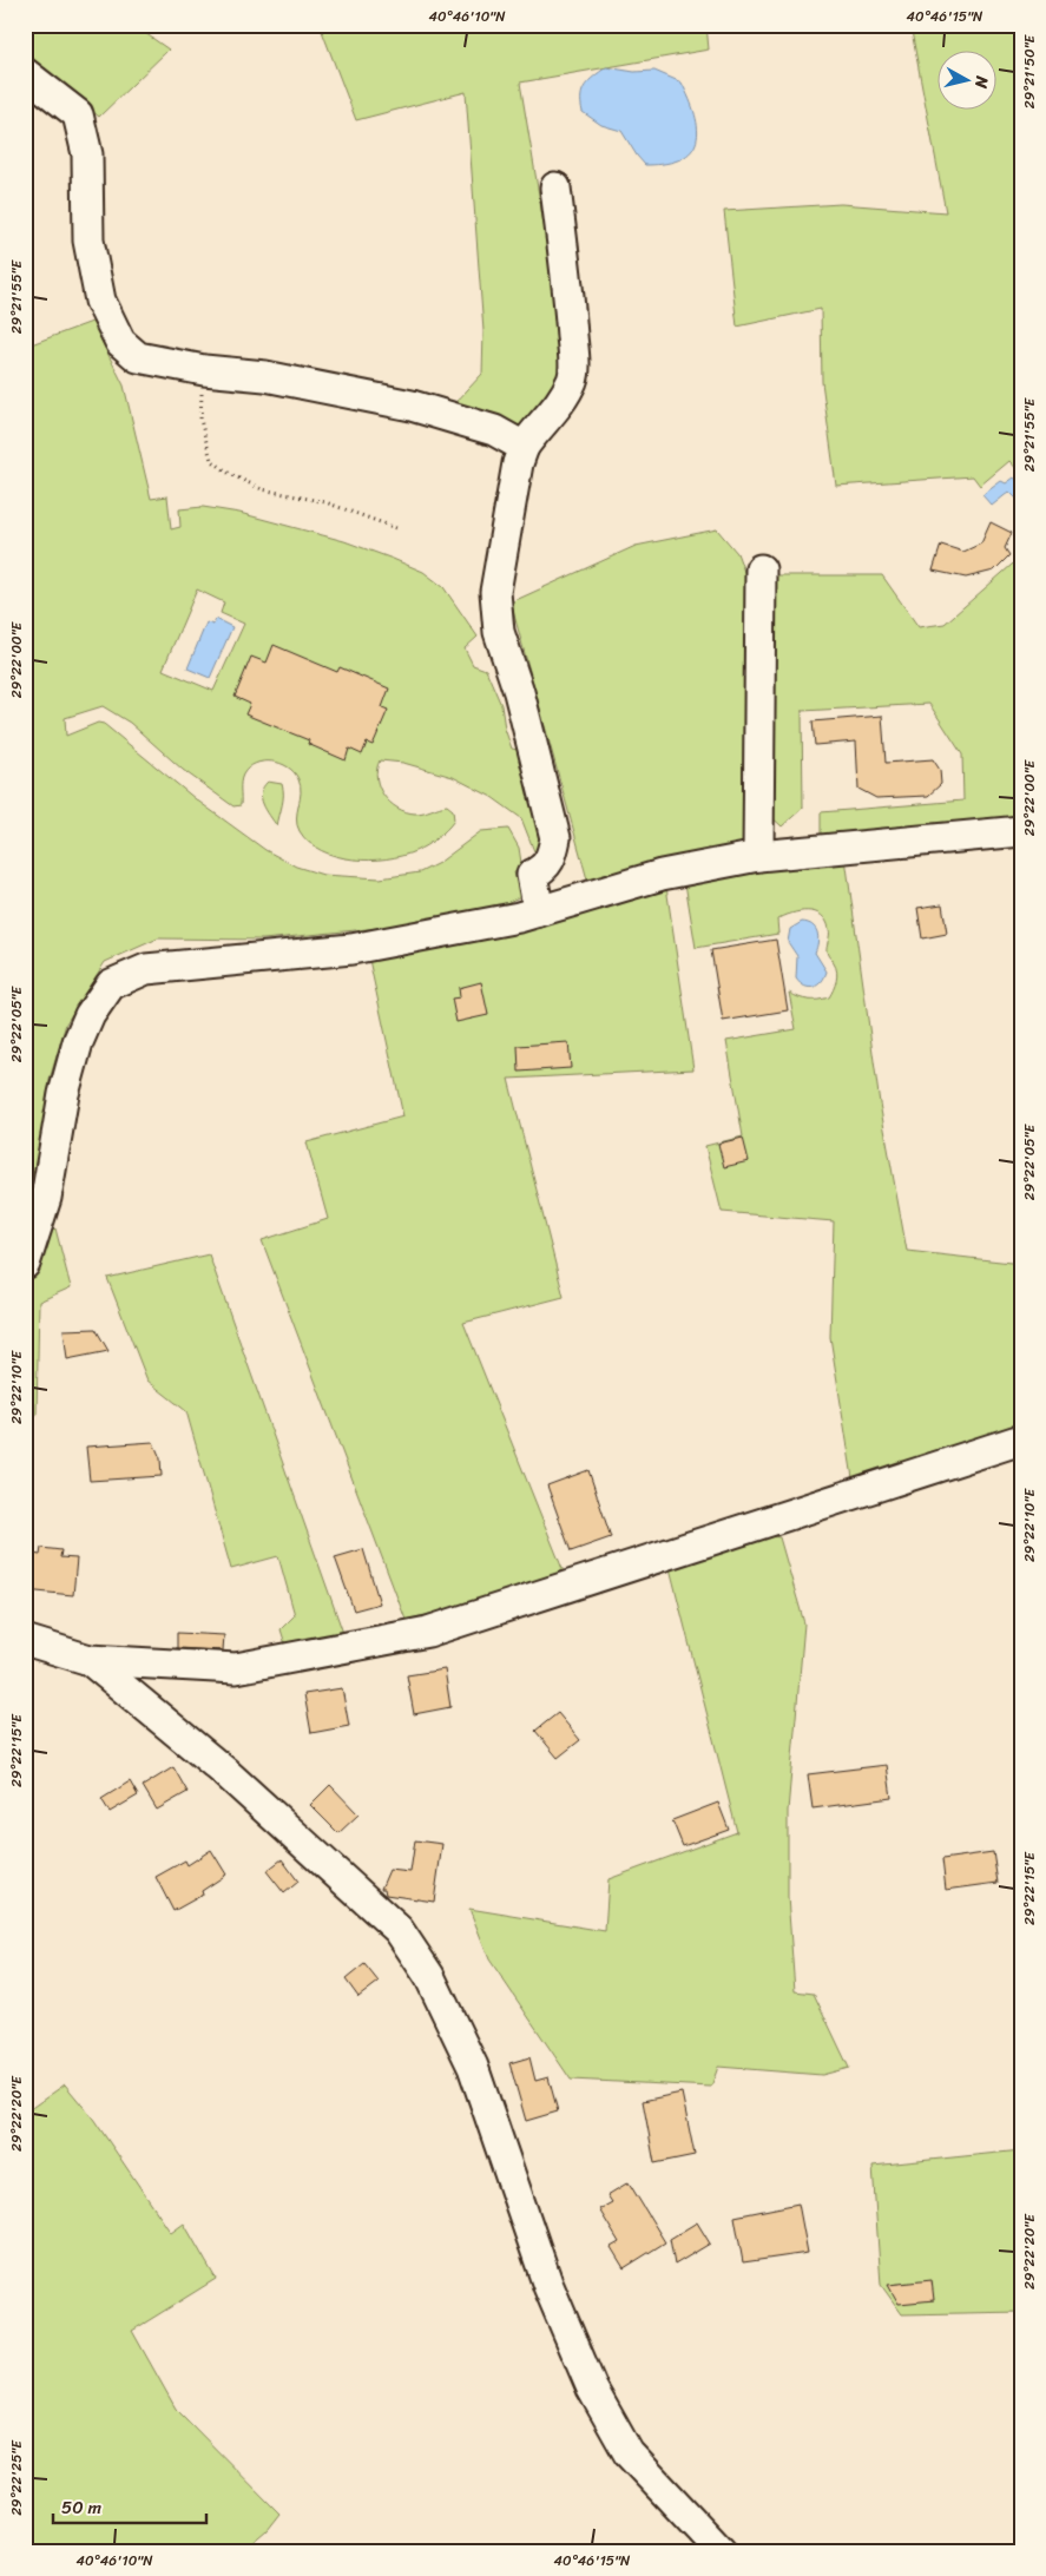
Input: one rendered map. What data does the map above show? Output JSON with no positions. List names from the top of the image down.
{
  "scale_bar": "50 m",
  "north": "right",
  "coordinates": [
    "40°46'10\"N",
    "40°46'15\"N",
    "29°21'50\"E",
    "29°21'55\"E",
    "29°22'00\"E",
    "29°22'05\"E",
    "29°22'10\"E",
    "29°22'15\"E",
    "29°22'20\"E",
    "29°22'25\"E"
  ]
}
